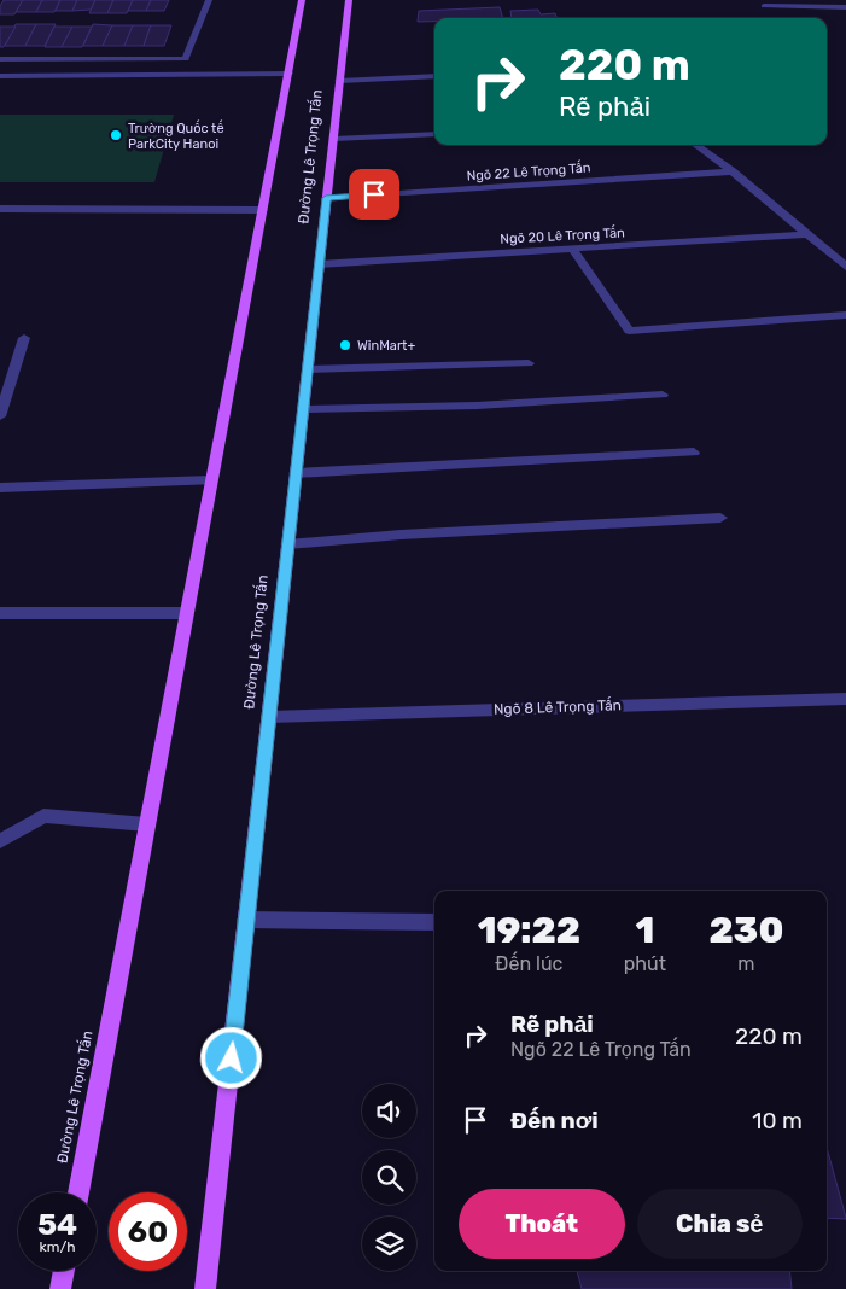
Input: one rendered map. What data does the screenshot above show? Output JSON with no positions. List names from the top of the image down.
{
  "streets": {
    "main road": ["Đường Lê Trọng Tấn"],
    "street": ["Ngõ 22 Lê Trọng Tấn", "Ngõ 20 Lê Trọng Tấn", "Ngõ 8 Lê Trọng Tấn"]
  },
  "crossings": [
    ["Đường Lê Trọng Tấn", "Ngõ 22 Lê Trọng Tấn"],
    ["Đường Lê Trọng Tấn", "Ngõ 20 Lê Trọng Tấn"],
    ["Đường Lê Trọng Tấn", "Ngõ 8 Lê Trọng Tấn"]
  ],
  "places": ["Trường Quốc tế ParkCity Hanoi", "WinMart+"],
  "page": {
    "turn": ["220 m", "Rẽ phải"],
    "eta": [
      "19:22",
      "Đến lúc",
      "1",
      "phút",
      "230",
      "m"
    ],
    "list": [
      {
        "name": "Rẽ phải",
        "note": "Ngõ 22 Lê Trọng Tấn",
        "value": "220 m"
      },
      {
        "name": "Đến nơi",
        "value": "10 m"
      }
    ],
    "buttons": ["Thoát", "Chia sẻ"],
    "speed": "54 km/h",
    "limit": "60"
  }
}
